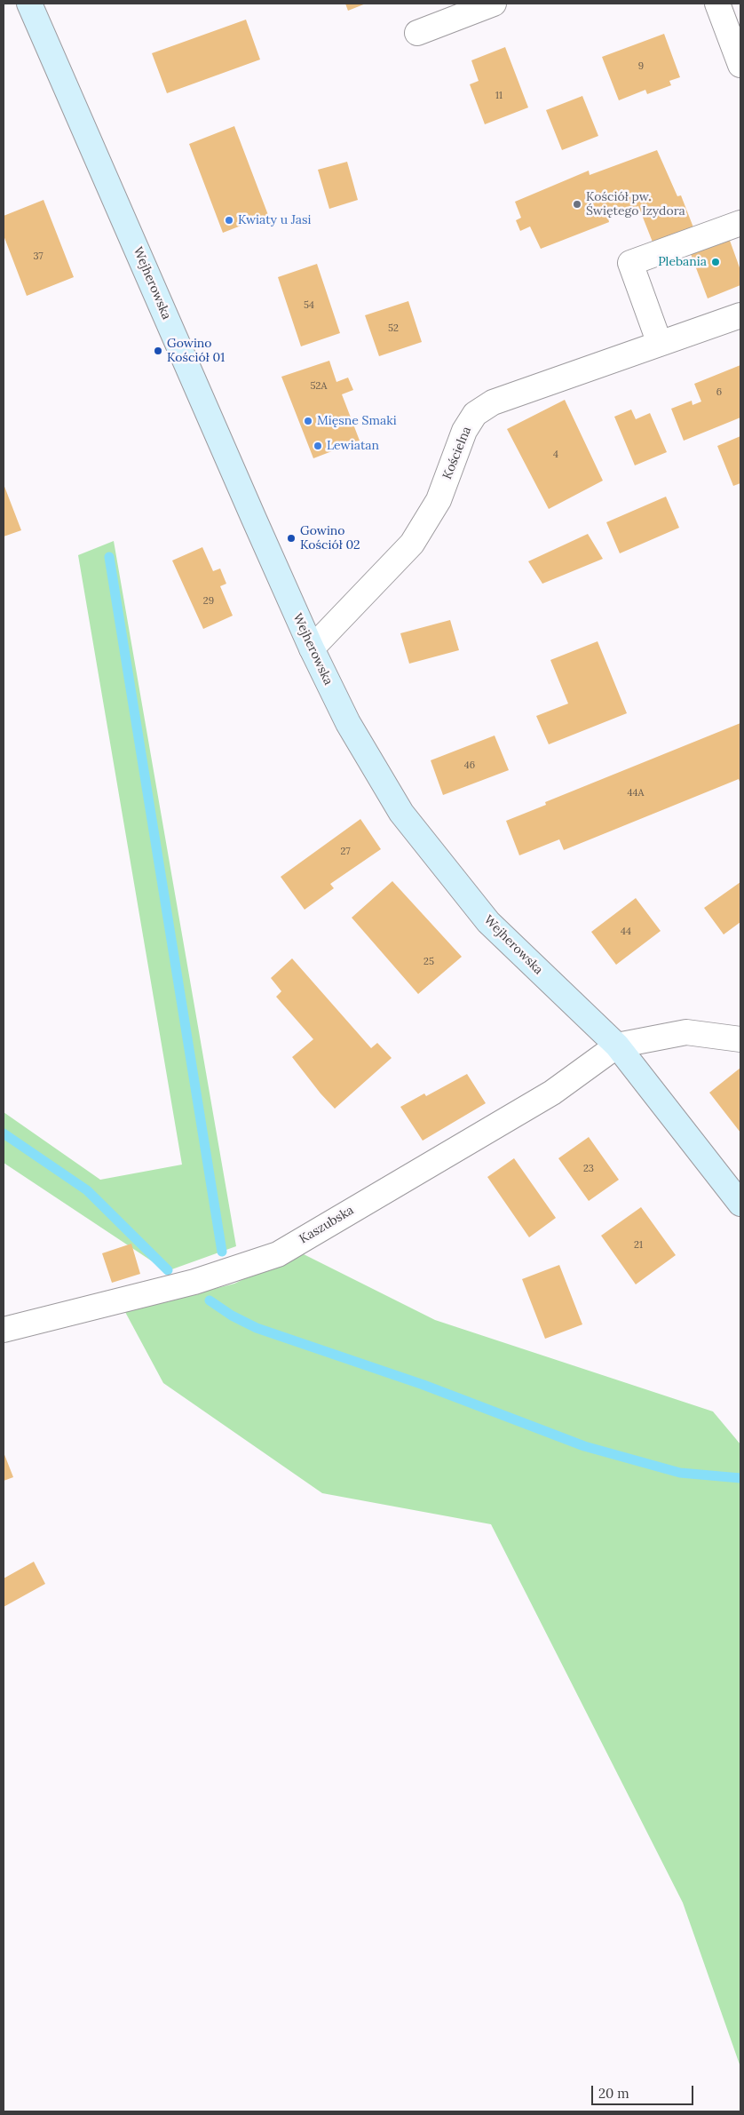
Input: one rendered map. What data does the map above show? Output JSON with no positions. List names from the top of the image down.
{
  "streets": {
    "street": ["Wejherowska", "Kościelna", "Kaszubska"]
  },
  "crossings": [
    ["Wejherowska", "Kościelna"],
    ["Wejherowska", "Kaszubska"]
  ],
  "places": [
    "Kościół pw. Świętego Izydora",
    "Kwiaty u Jasi",
    "Plebania",
    "Gowino Kościół 01",
    "Mięsne Smaki",
    "Lewiatan",
    "Gowino Kościół 02"
  ],
  "house_numbers": [
    "9",
    "11",
    "37",
    "54",
    "52",
    "52A",
    "6",
    "4",
    "29",
    "46",
    "44A",
    "27",
    "44",
    "25",
    "23",
    "21"
  ],
  "scale_bar": "20 m"
}
